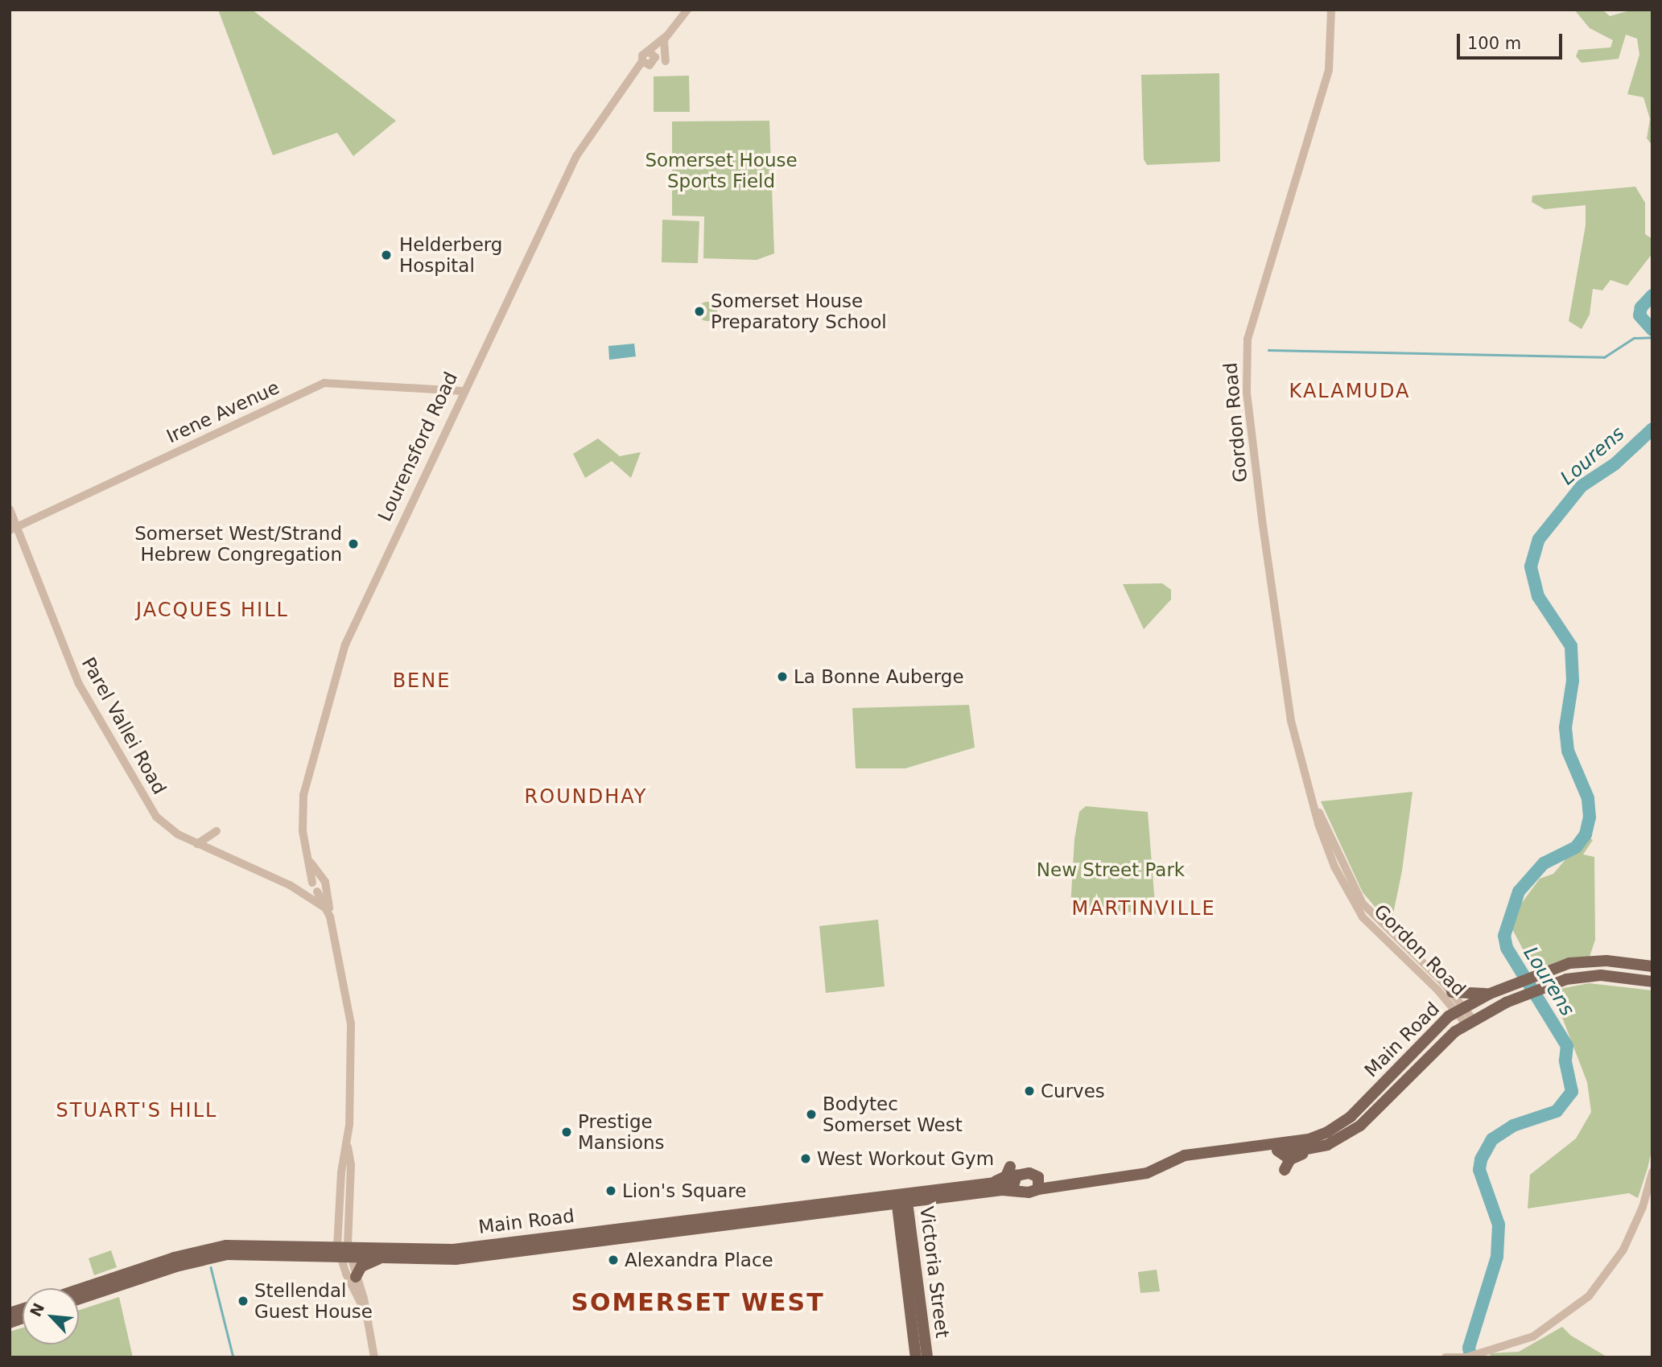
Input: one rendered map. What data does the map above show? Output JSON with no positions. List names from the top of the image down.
{
  "streets": {
    "main road": ["Main Road", "Victoria Street"],
    "street": [
      "Irene Avenue",
      "Gordon Road",
      "Lourensford Road",
      "Parel Vallei Road"
    ]
  },
  "crossings": [
    ["Irene Avenue", "Lourensford Road"],
    ["Irene Avenue", "Parel Vallei Road"],
    ["Gordon Road", "Main Road"],
    ["Lourensford Road", "Parel Vallei Road"],
    ["Lourensford Road", "Main Road"],
    ["Main Road", "Victoria Street"]
  ],
  "districts": [
    "KALAMUDA",
    "JACQUES HILL",
    "BENE",
    "ROUNDHAY",
    "MARTINVILLE",
    "STUART'S HILL",
    "SOMERSET WEST"
  ],
  "water": ["Lourens"],
  "parks": ["Somerset House Sports Field", "New Street Park"],
  "places": [
    "Helderberg Hospital",
    "Somerset House Preparatory School",
    "Somerset West/Strand Hebrew Congregation",
    "La Bonne Auberge",
    "Curves",
    "Bodytec Somerset West",
    "Prestige Mansions",
    "West Workout Gym",
    "Lion's Square",
    "Alexandra Place",
    "Stellendal Guest House"
  ],
  "scale_bar": "100 m",
  "north": "top left"
}
